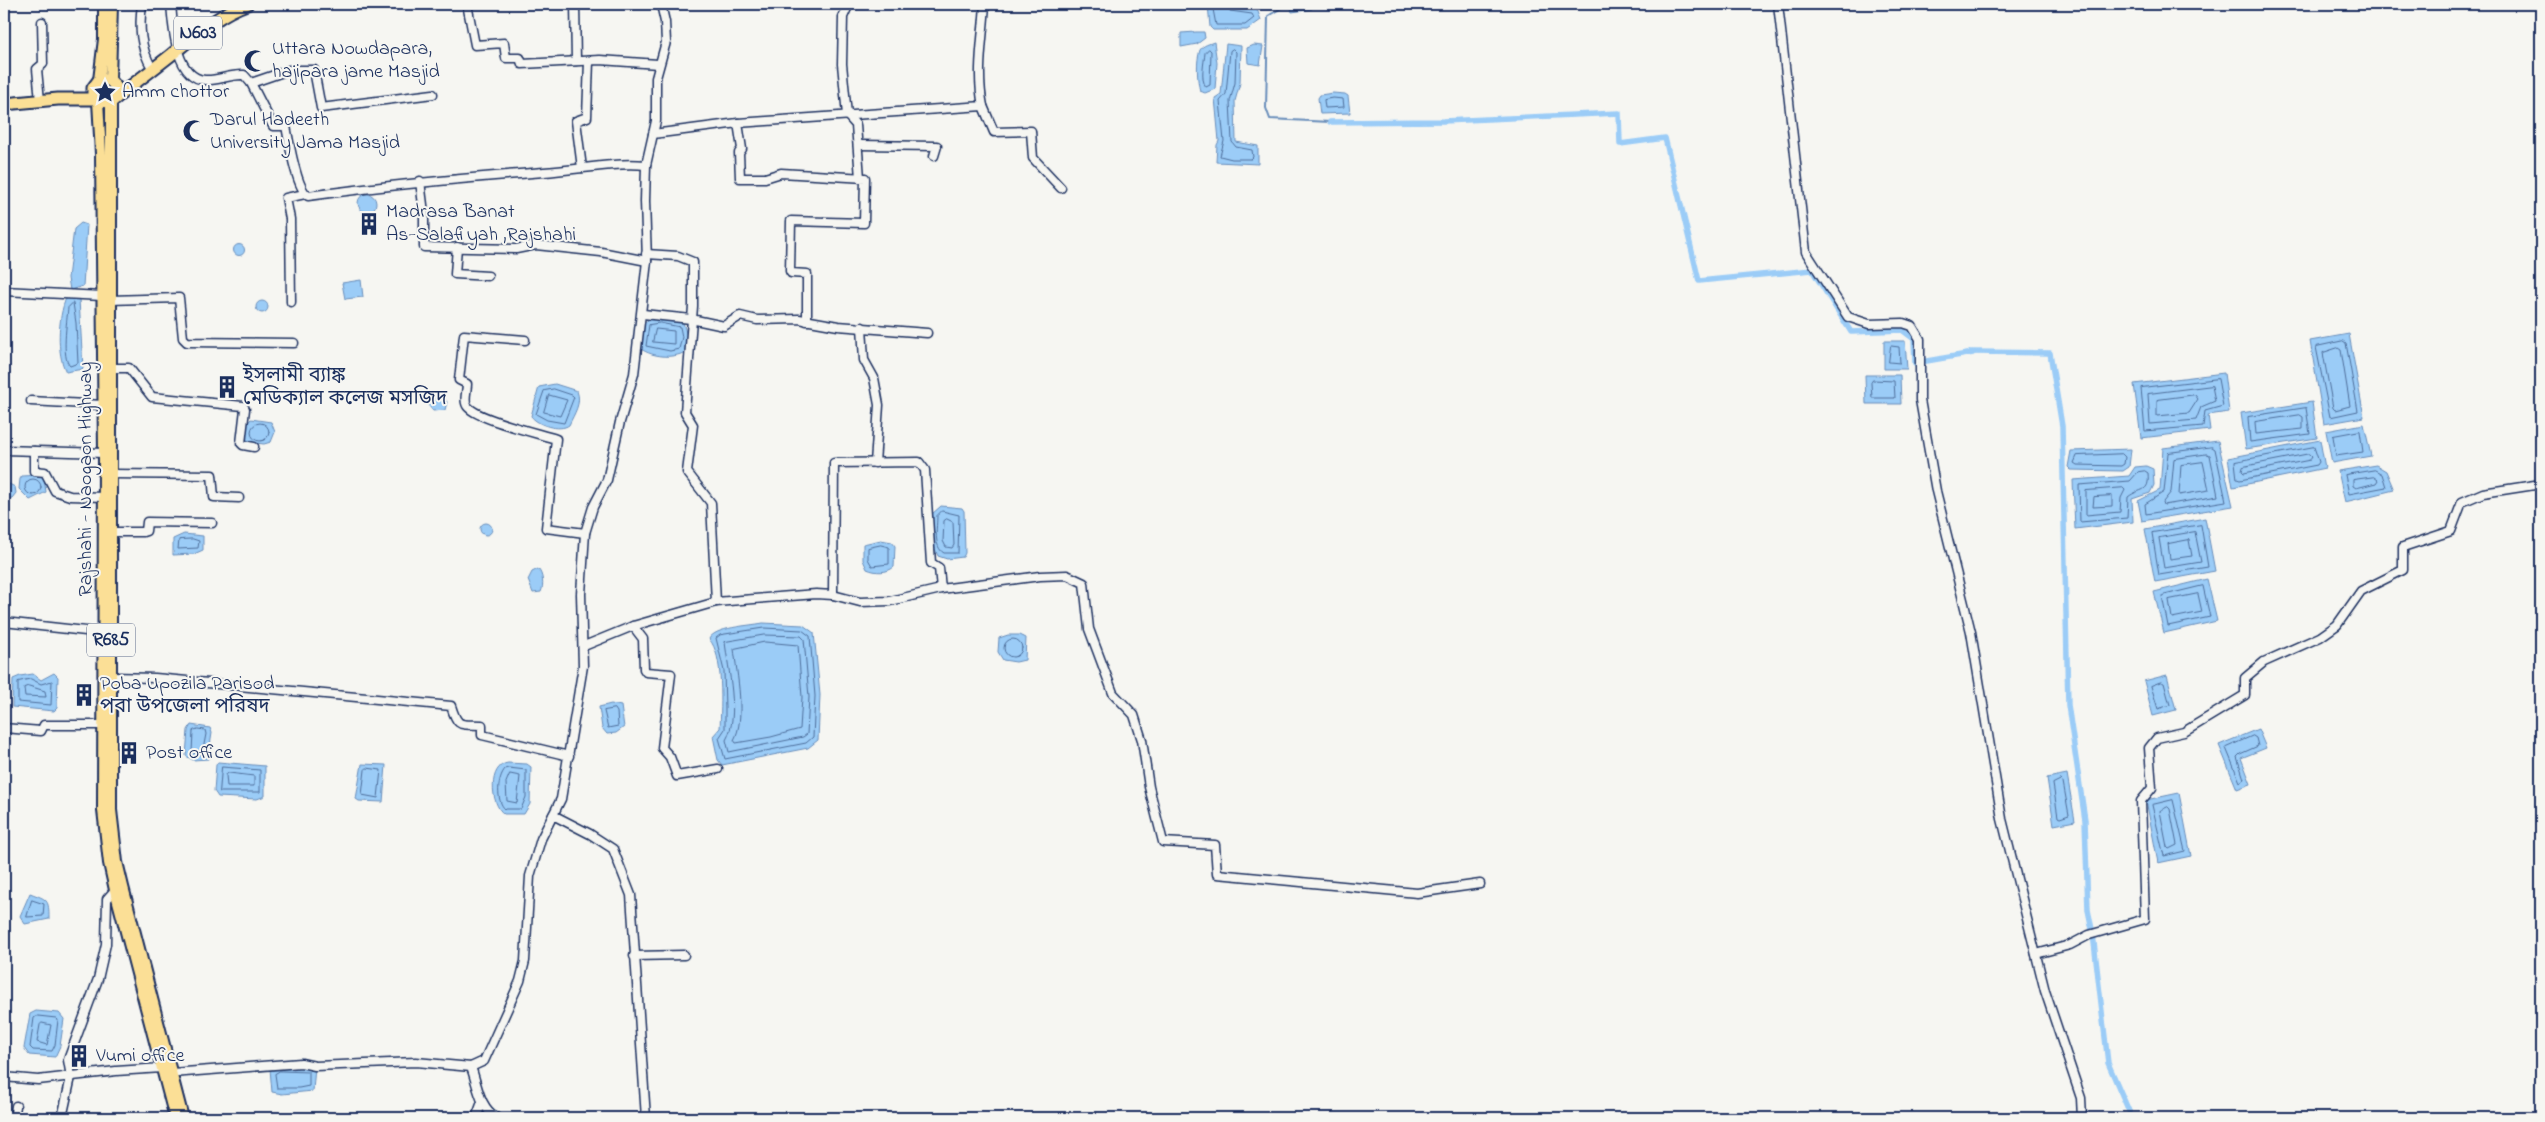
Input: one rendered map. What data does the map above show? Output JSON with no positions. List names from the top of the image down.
{
  "streets": {
    "highway": ["N603"],
    "main road": ["Rajshahi - Naogaon Highway", "R685"]
  },
  "crossings": [
    ["N603", "Rajshahi - Naogaon Highway"]
  ],
  "places": {
    "mosque": ["Uttara Nowdapara, hajipara jame Masjid", "Darul Hadeeth University Jama Masjid"],
    "place": ["Amm chottor"],
    "building": [
      "Madrasa Banat As-Salafiyah ,Rajshahi",
      "ইসলামী ব্যাঙ্ক মেডিক্যাল কলেজ মসজিদ",
      "Poba Upozila Parisod পবা উপজেলা পরিষদ",
      "Post office",
      "Vumi office"
    ]
  }
}
